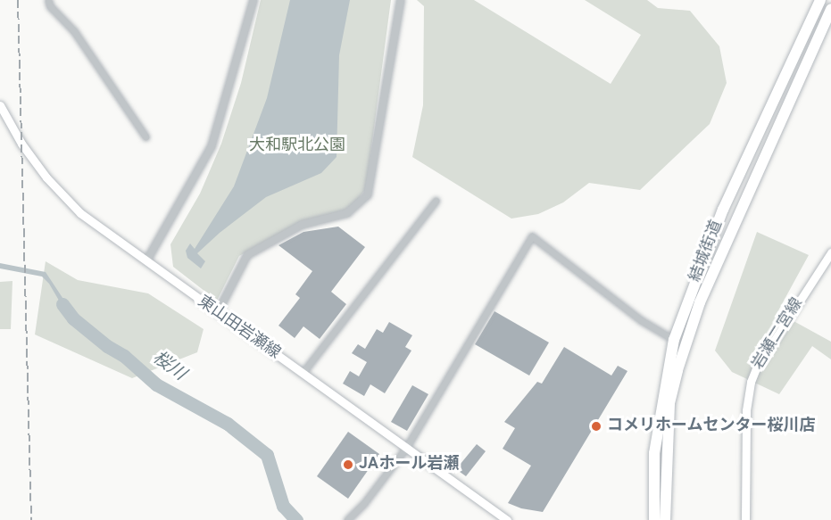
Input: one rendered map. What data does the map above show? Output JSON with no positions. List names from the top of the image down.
{
  "streets": {
    "highway": ["結城街道"],
    "main road": ["東山田岩瀬線", "岩瀬二宮線"]
  },
  "water": ["桜川"],
  "parks": ["大和駅北公園"],
  "places": ["コメリホームセンター桜川店", "JAホール岩瀬"]
}
